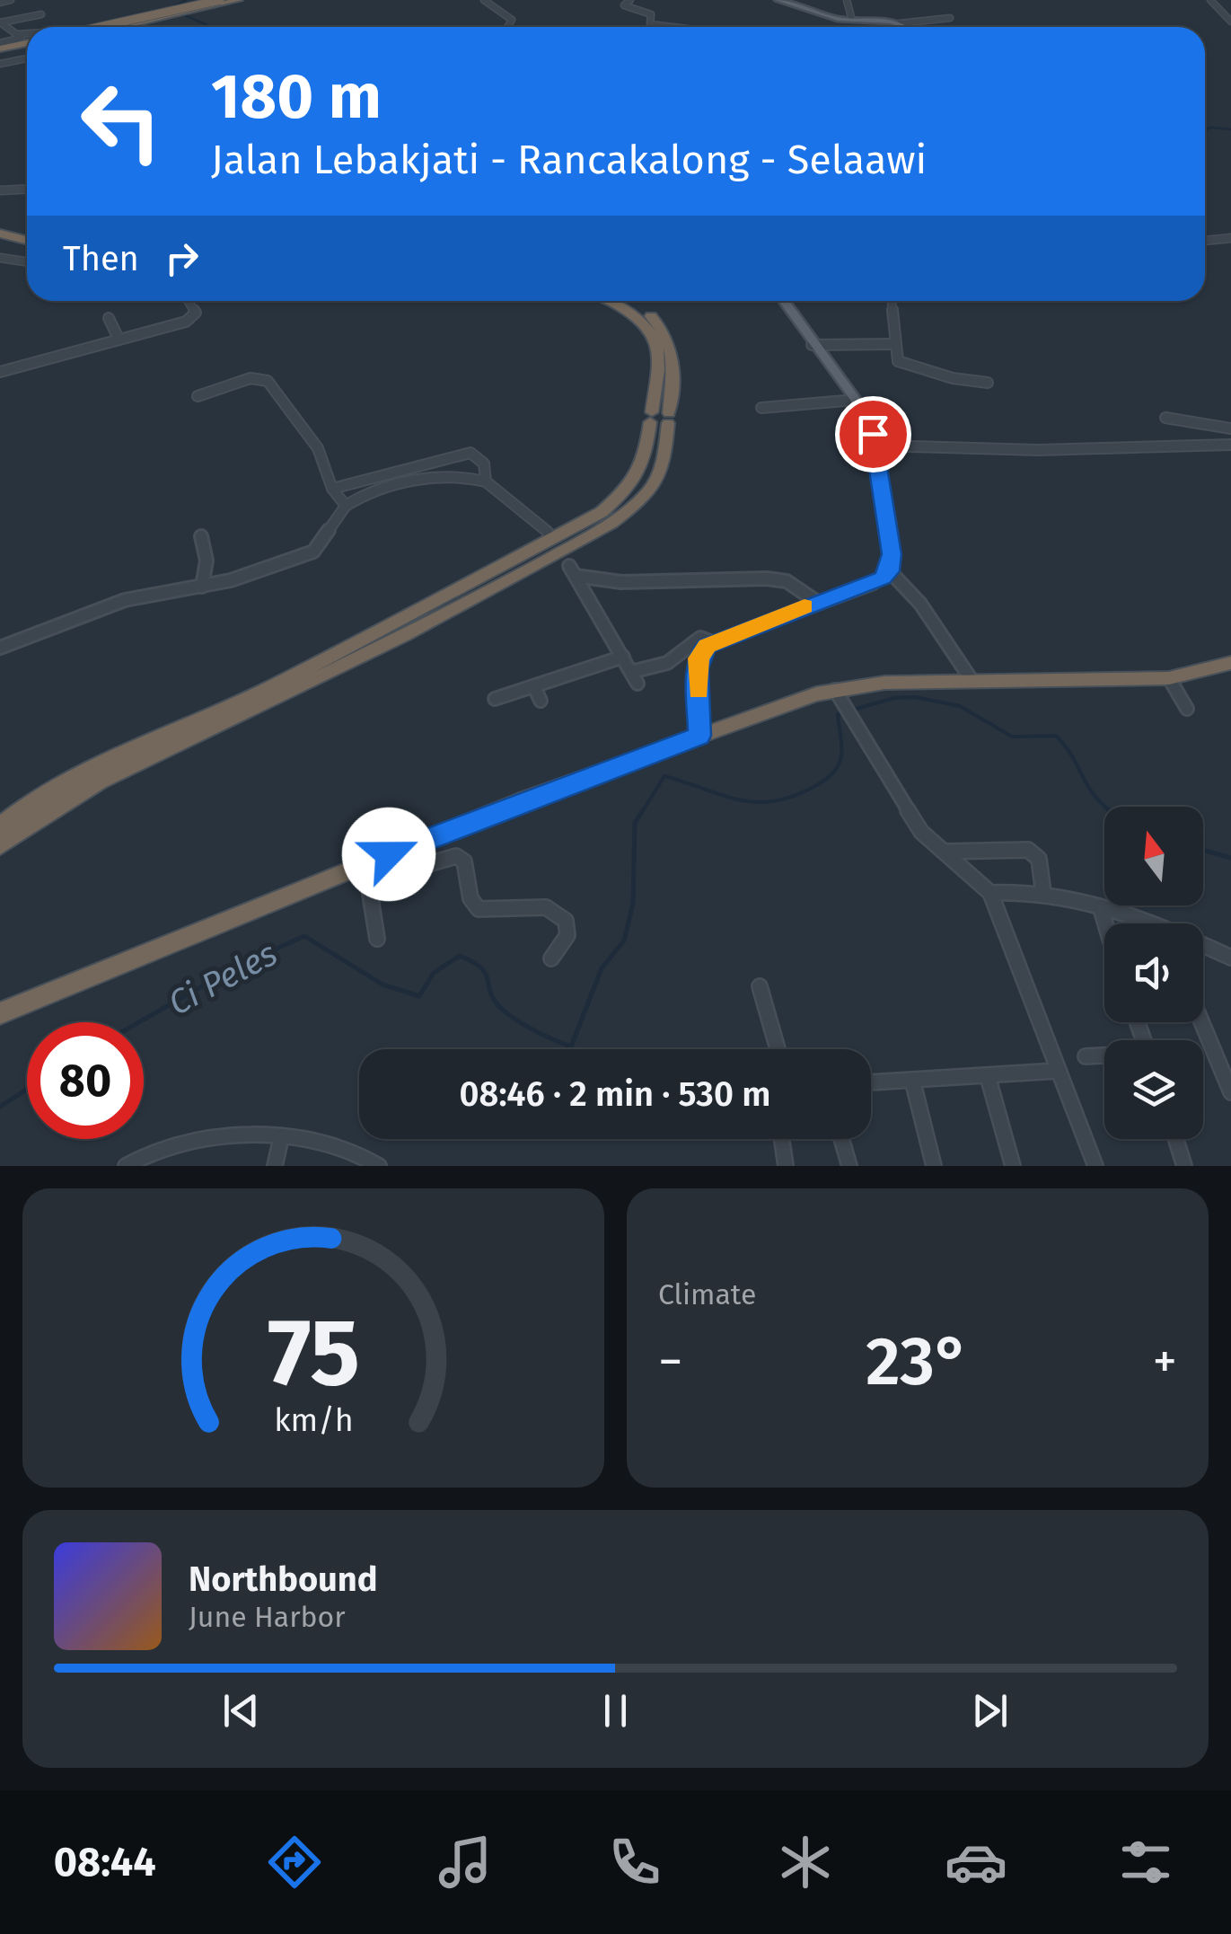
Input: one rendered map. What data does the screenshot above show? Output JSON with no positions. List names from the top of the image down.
{
  "water": ["Ci Peles"],
  "north": "top",
  "page": {
    "turn": ["180 m", "Jalan Lebakjati - Rancakalong - Selaawi"],
    "then": "Then",
    "limit": "80",
    "trip": "08:46 · 2 min · 530 m",
    "tile": "Climate",
    "heat": ["−", "23°", "+"],
    "song": ["Northbound", "June Harbor"],
    "tabs": "08:44",
    "gauge": ["75", "km/h"]
  }
}
